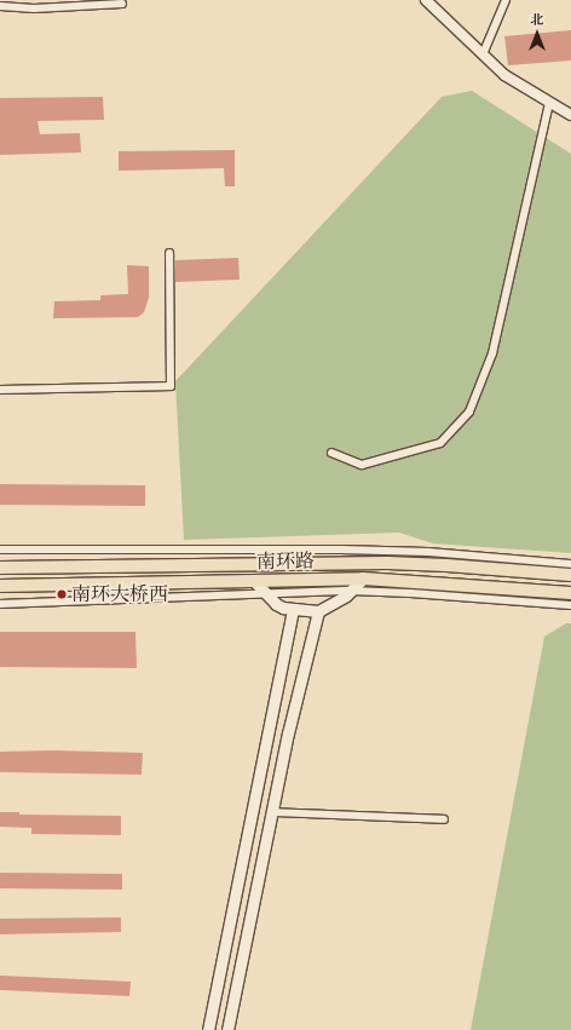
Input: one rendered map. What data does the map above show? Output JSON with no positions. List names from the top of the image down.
{
  "streets": {
    "main road": ["南环路"]
  },
  "places": ["南环大桥西"],
  "north": "top"
}
